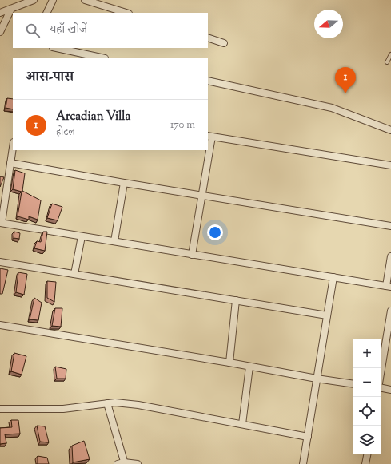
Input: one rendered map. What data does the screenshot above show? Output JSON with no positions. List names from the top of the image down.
{
  "north": "left",
  "page": {
    "search": "यहाँ खोजें",
    "heading": "आस-पास",
    "pins": "1",
    "list": [
      {
        "mark": "1",
        "name": "Arcadian Villa",
        "note": "होटल",
        "value": "170 m"
      }
    ],
    "map_buttons": ["+", "−"]
  }
}
